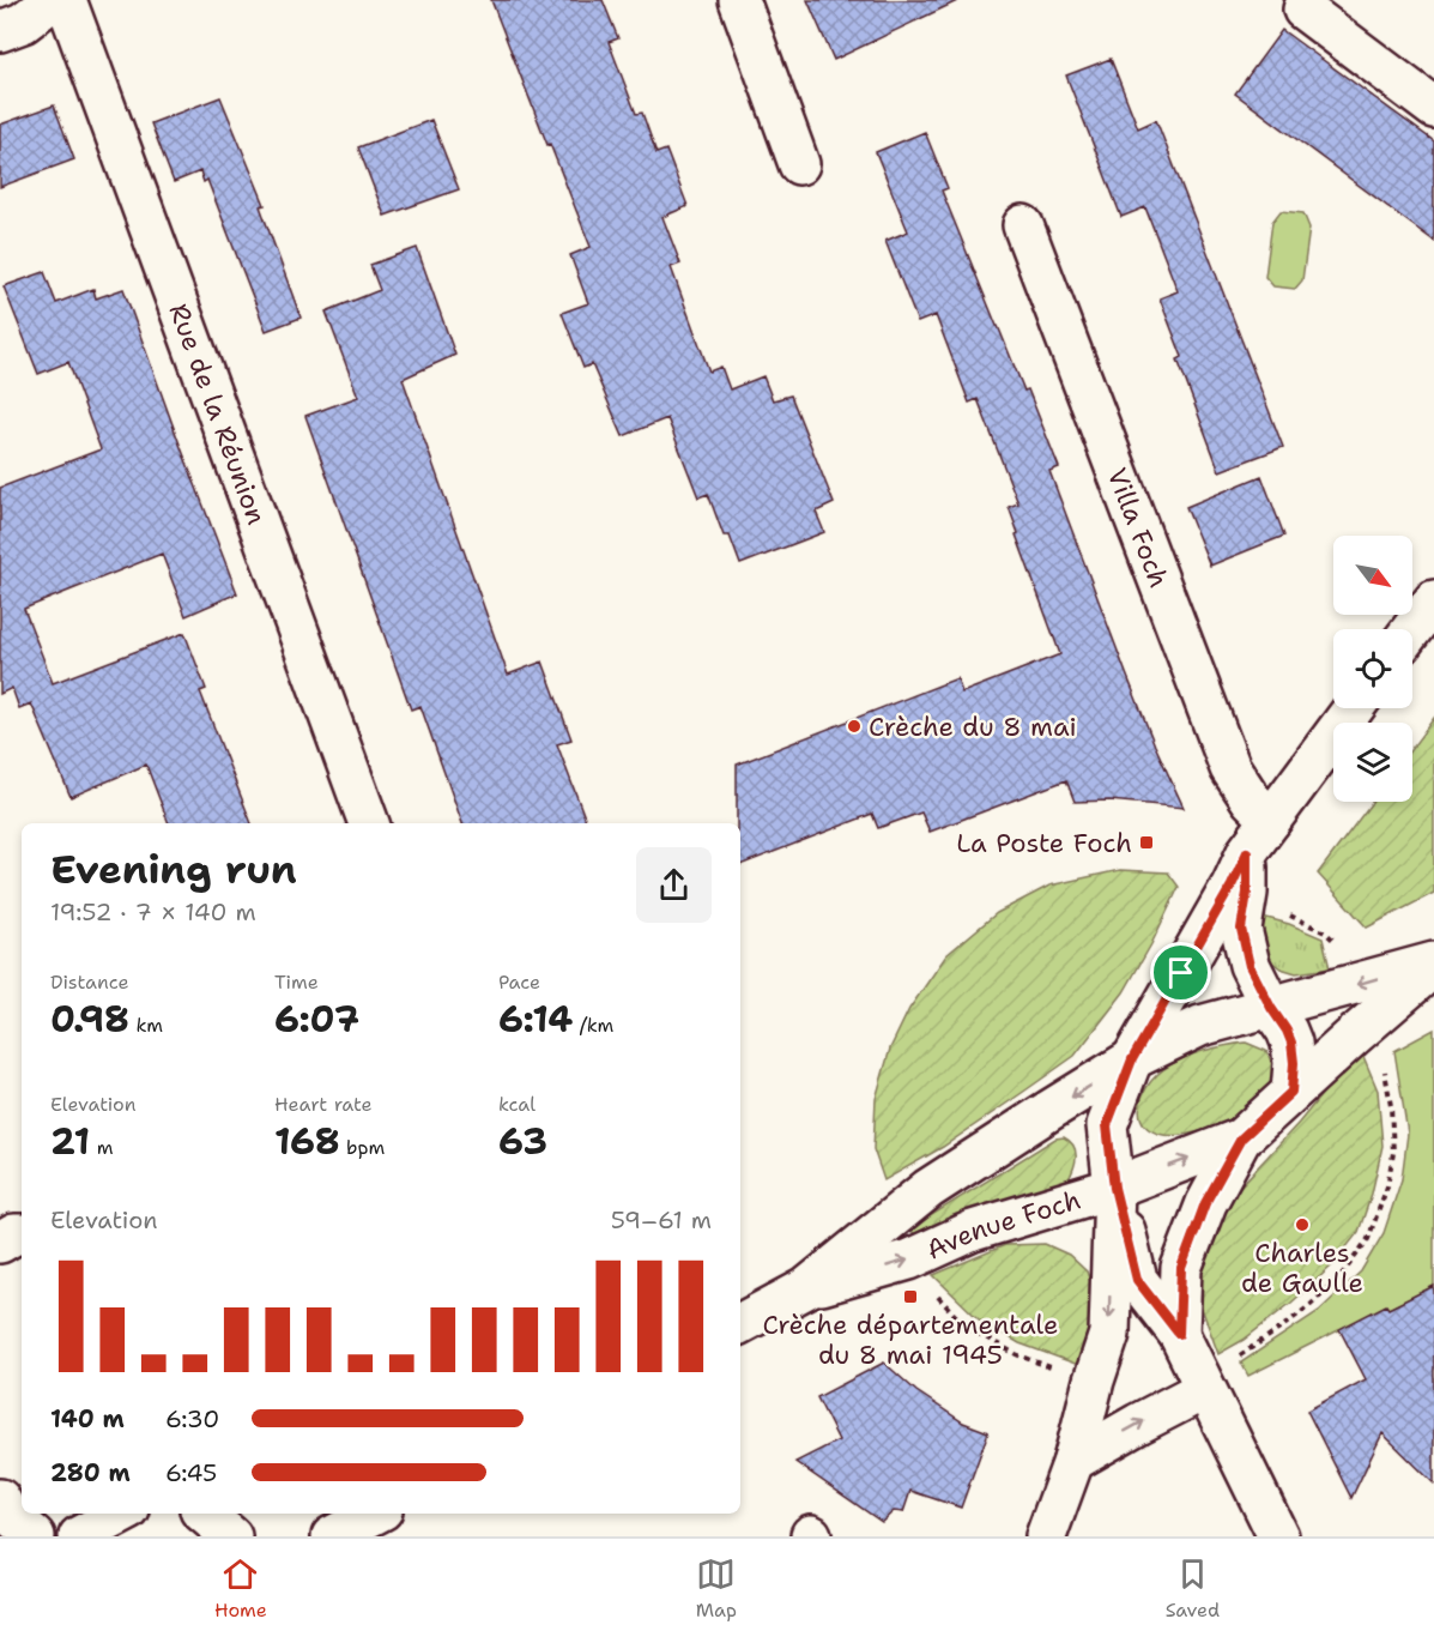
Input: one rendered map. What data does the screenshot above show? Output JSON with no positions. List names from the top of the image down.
{
  "streets": {
    "street": ["Rue de la Réunion", "Villa Foch", "Avenue Foch"]
  },
  "places": {
    "other": ["Crèche du 8 mai", "Charles de Gaulle"],
    "transit": ["La Poste Foch", "Crèche départementale du 8 mai 1945"]
  },
  "north": "bottom right",
  "page": {
    "heading": ["Evening run", "19:52 · 7 × 140 m"],
    "stats": [
      ["Distance", "0.98 km"],
      ["Time", "6:07"],
      ["Pace", "6:14 /km"],
      ["Elevation", "21 m"],
      ["Heart rate", "168 bpm"],
      ["kcal", "63"]
    ],
    "chart": ["Elevation", "59–61 m"],
    "list": [
      {
        "name": "140 m",
        "note": "6:30"
      },
      {
        "name": "280 m",
        "note": "6:45"
      }
    ],
    "tabs": ["Home", "Map", "Saved"]
  }
}
